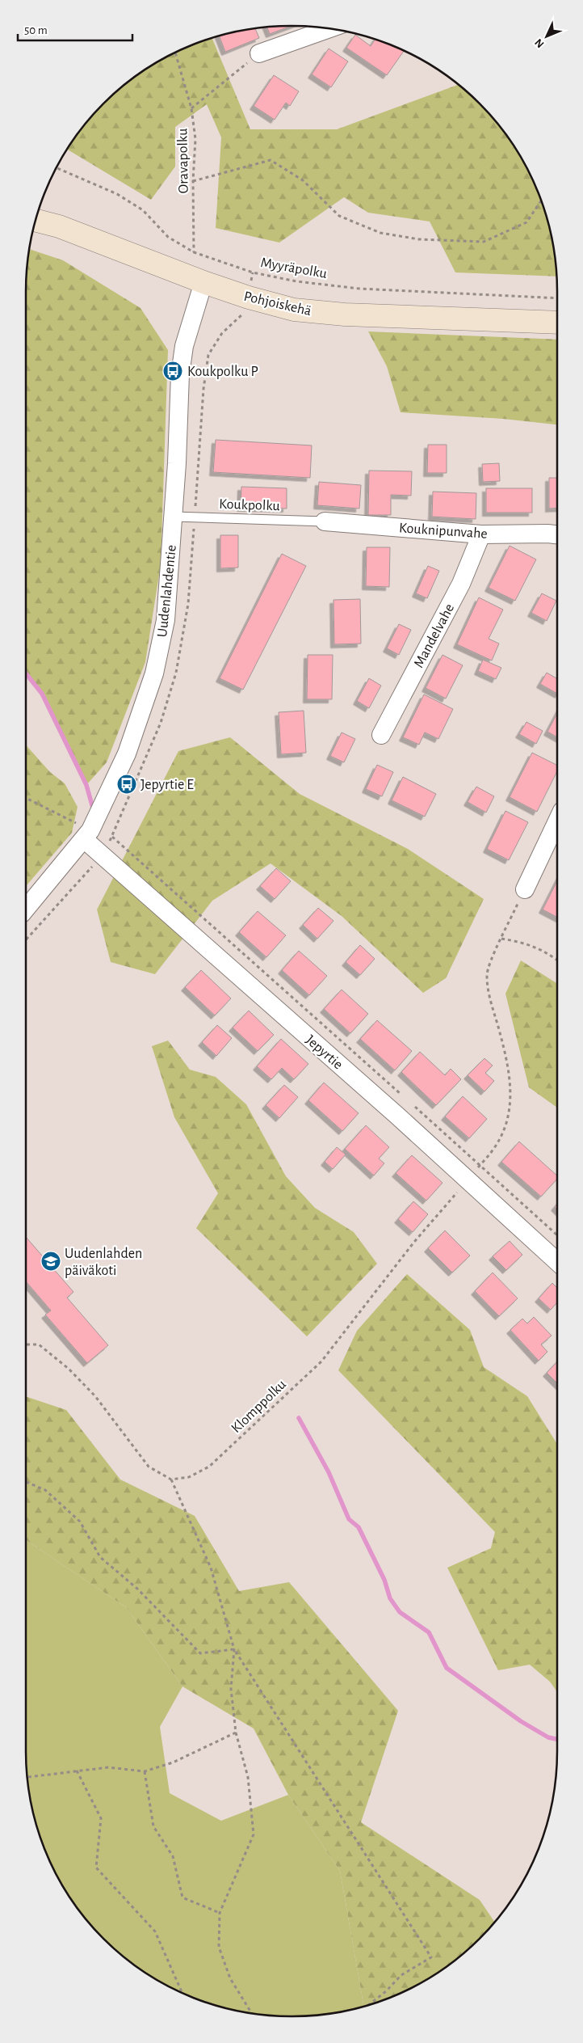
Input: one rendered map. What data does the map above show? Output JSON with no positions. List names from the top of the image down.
{
  "streets": {
    "main road": ["Pohjoiskehä"],
    "street": [
      "Kouknipunvahe",
      "Uudenlahdentie",
      "Mandelvahe",
      "Jepyrtie"
    ],
    "lane": ["Koukpolku"],
    "path": ["Oravapolku", "Myyräpolku", "Klomppolku"]
  },
  "crossings": [
    ["Oravapolku", "Myyräpolku"],
    ["Pohjoiskehä", "Uudenlahdentie"],
    ["Koukpolku", "Kouknipunvahe"],
    ["Koukpolku", "Uudenlahdentie"],
    ["Kouknipunvahe", "Mandelvahe"],
    ["Uudenlahdentie", "Jepyrtie"],
    ["Jepyrtie", "Klomppolku"]
  ],
  "places": {
    "bus stop": ["Koukpolku P", "Jepyrtie E"],
    "school or university": ["Uudenlahden päiväkoti"]
  },
  "scale_bar": "50 m",
  "north": "bottom left"
}
